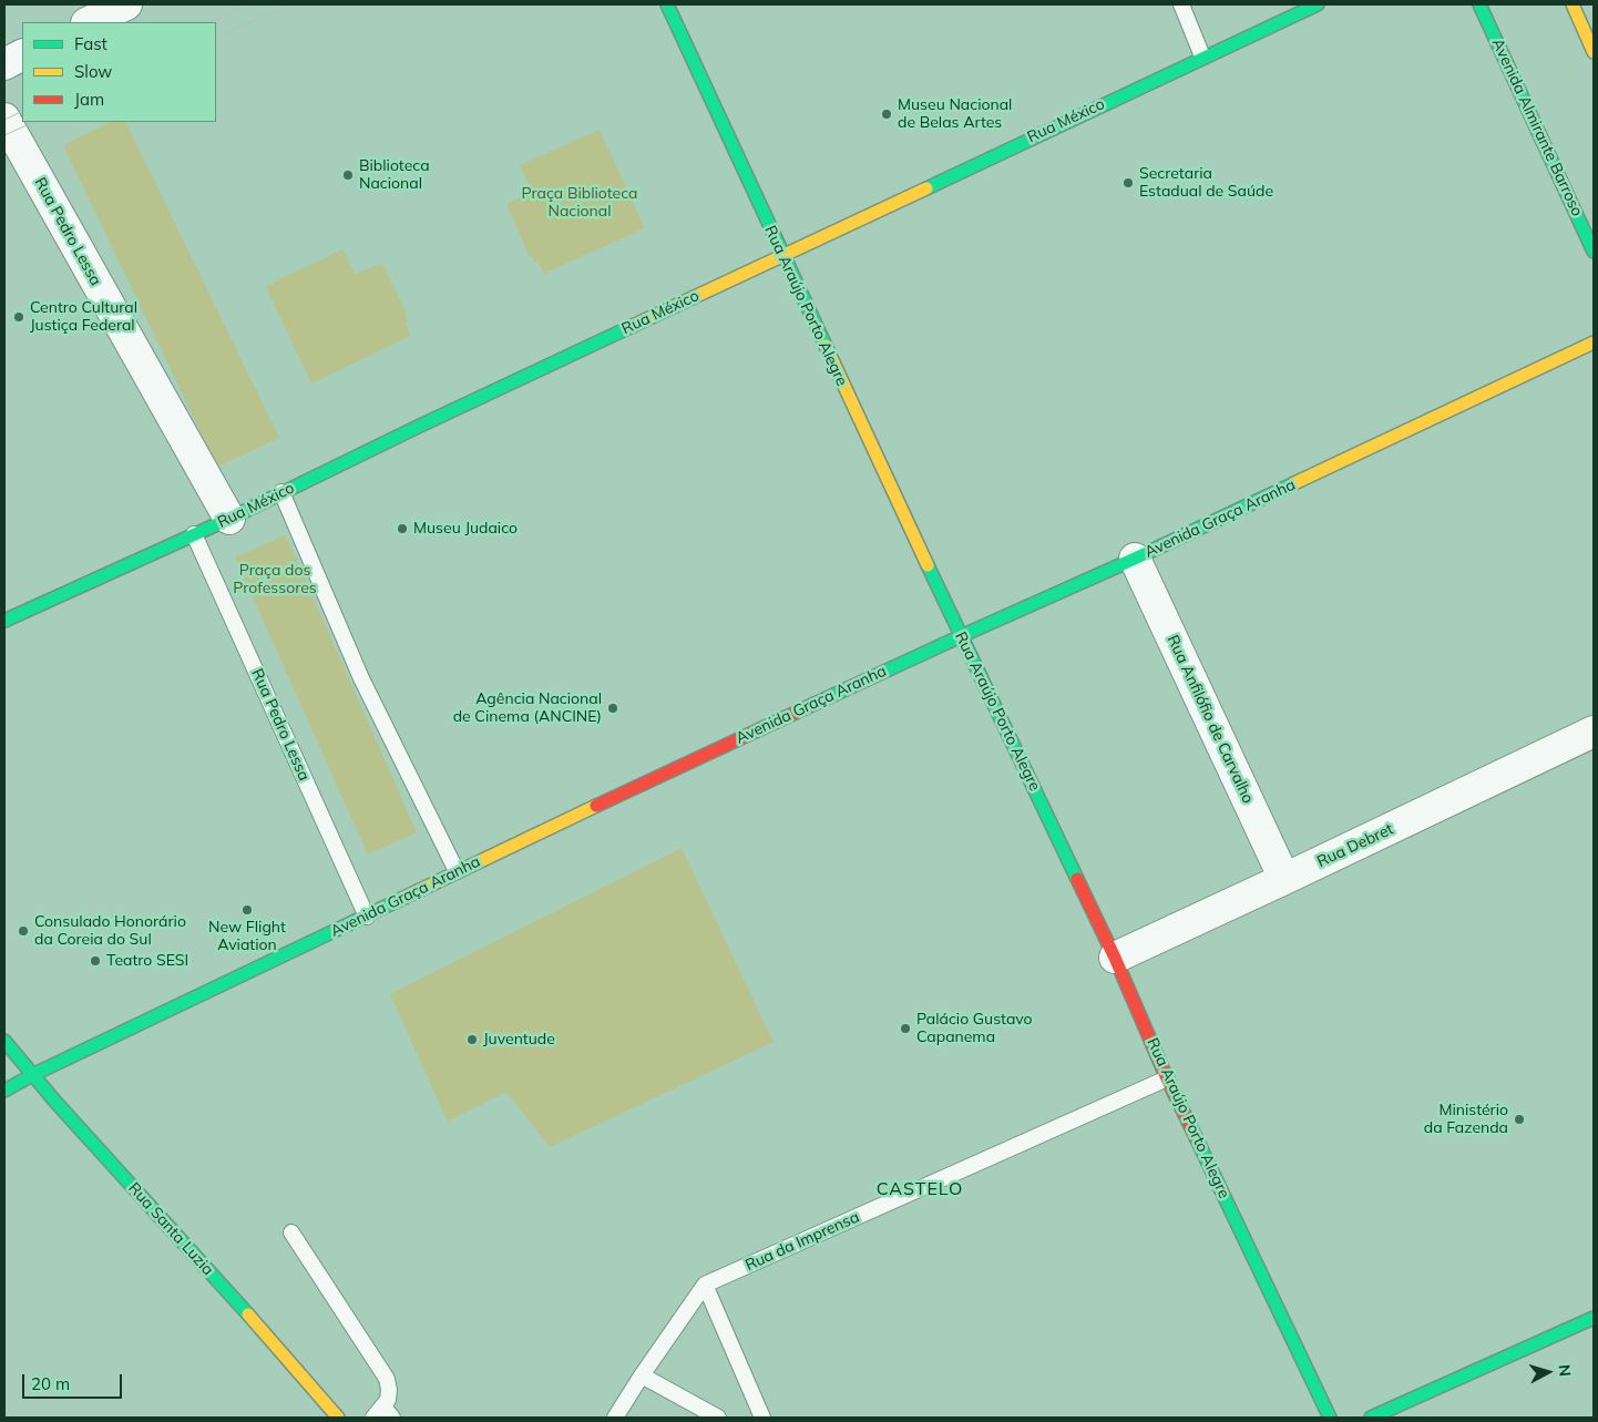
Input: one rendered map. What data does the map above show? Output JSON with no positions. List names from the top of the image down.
{
  "streets": {
    "street": [
      "Rua México",
      "Avenida Almirante Barroso",
      "Rua Pedro Lessa",
      "Rua Araújo Porto Alegre",
      "Avenida Graça Aranha",
      "Rua Anfilófio de Carvalho",
      "Rua Debret",
      "Rua Santa Luzia"
    ],
    "lane": ["Rua da Imprensa"]
  },
  "crossings": [
    ["Rua México", "Rua Pedro Lessa"],
    ["Rua México", "Rua Araújo Porto Alegre"],
    ["Rua Pedro Lessa", "Avenida Graça Aranha"],
    ["Rua Araújo Porto Alegre", "Avenida Graça Aranha"],
    ["Rua Araújo Porto Alegre", "Rua Debret"],
    ["Rua Araújo Porto Alegre", "Rua da Imprensa"],
    ["Avenida Graça Aranha", "Rua Anfilófio de Carvalho"],
    ["Avenida Graça Aranha", "Rua Santa Luzia"],
    ["Rua Anfilófio de Carvalho", "Rua Debret"]
  ],
  "districts": ["CASTELO"],
  "parks": ["Praça Biblioteca Nacional", "Praça dos Professores"],
  "places": [
    "Museu Nacional de Belas Artes",
    "Biblioteca Nacional",
    "Secretaria Estadual de Saúde",
    "Centro Cultural Justiça Federal",
    "Museu Judaico",
    "Agência Nacional de Cinema (ANCINE)",
    "New Flight Aviation",
    "Consulado Honorário da Coreia do Sul",
    "Teatro SESI",
    "Palácio Gustavo Capanema",
    "Juventude",
    "Ministério da Fazenda"
  ],
  "legend": ["Fast", "Slow", "Jam"],
  "scale_bar": "20 m",
  "north": "right"
}
